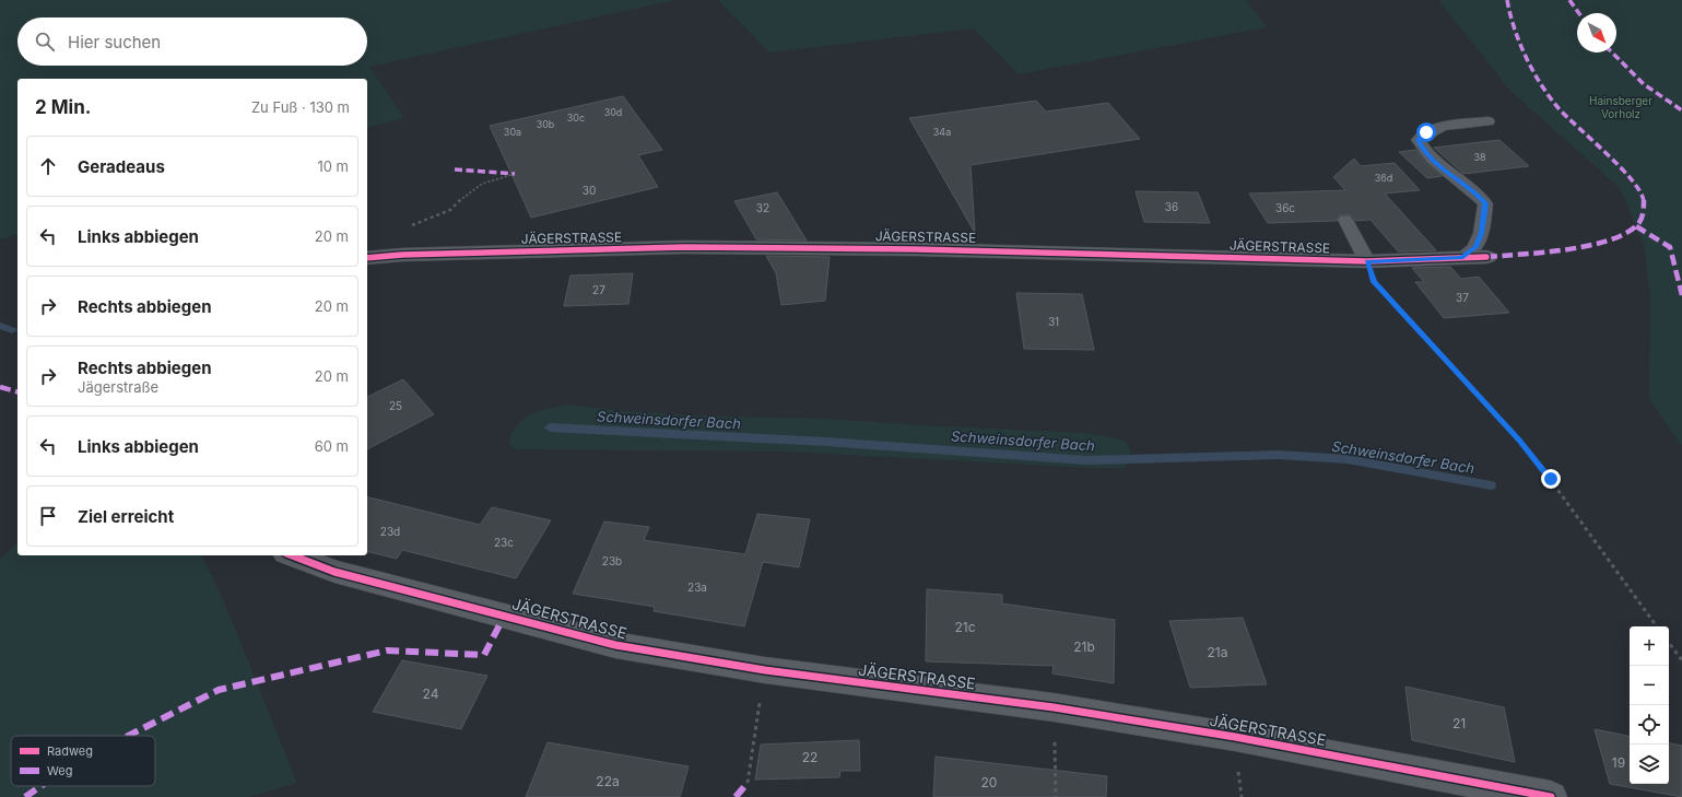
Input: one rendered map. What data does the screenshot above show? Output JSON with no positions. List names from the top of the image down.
{
  "streets": {
    "street": ["JÄGERSTRASSE"]
  },
  "water": ["Schweinsdorfer Bach"],
  "parks": ["Hainsberger Vorholz"],
  "house_numbers": [
    "30d",
    "30c",
    "30b",
    "30a",
    "34a",
    "38",
    "36d",
    "30",
    "36",
    "32",
    "36c",
    "27",
    "37",
    "31",
    "25",
    "23d",
    "23c",
    "23b",
    "23a",
    "21c",
    "21b",
    "21a",
    "24",
    "21",
    "22",
    "19",
    "22a",
    "20"
  ],
  "legend": ["Radweg", "Weg"],
  "north": "bottom right",
  "page": {
    "search": "Hier suchen",
    "heading": ["2 Min.", "Zu Fuß · 130 m"],
    "list": [
      ["Geradeaus", "10 m"],
      ["Links abbiegen", "20 m"],
      ["Rechts abbiegen", "20 m"],
      ["Rechts abbiegen", "Jägerstraße", "20 m"],
      ["Links abbiegen", "60 m"],
      "Ziel erreicht"
    ],
    "map_buttons": ["+", "−"]
  }
}
